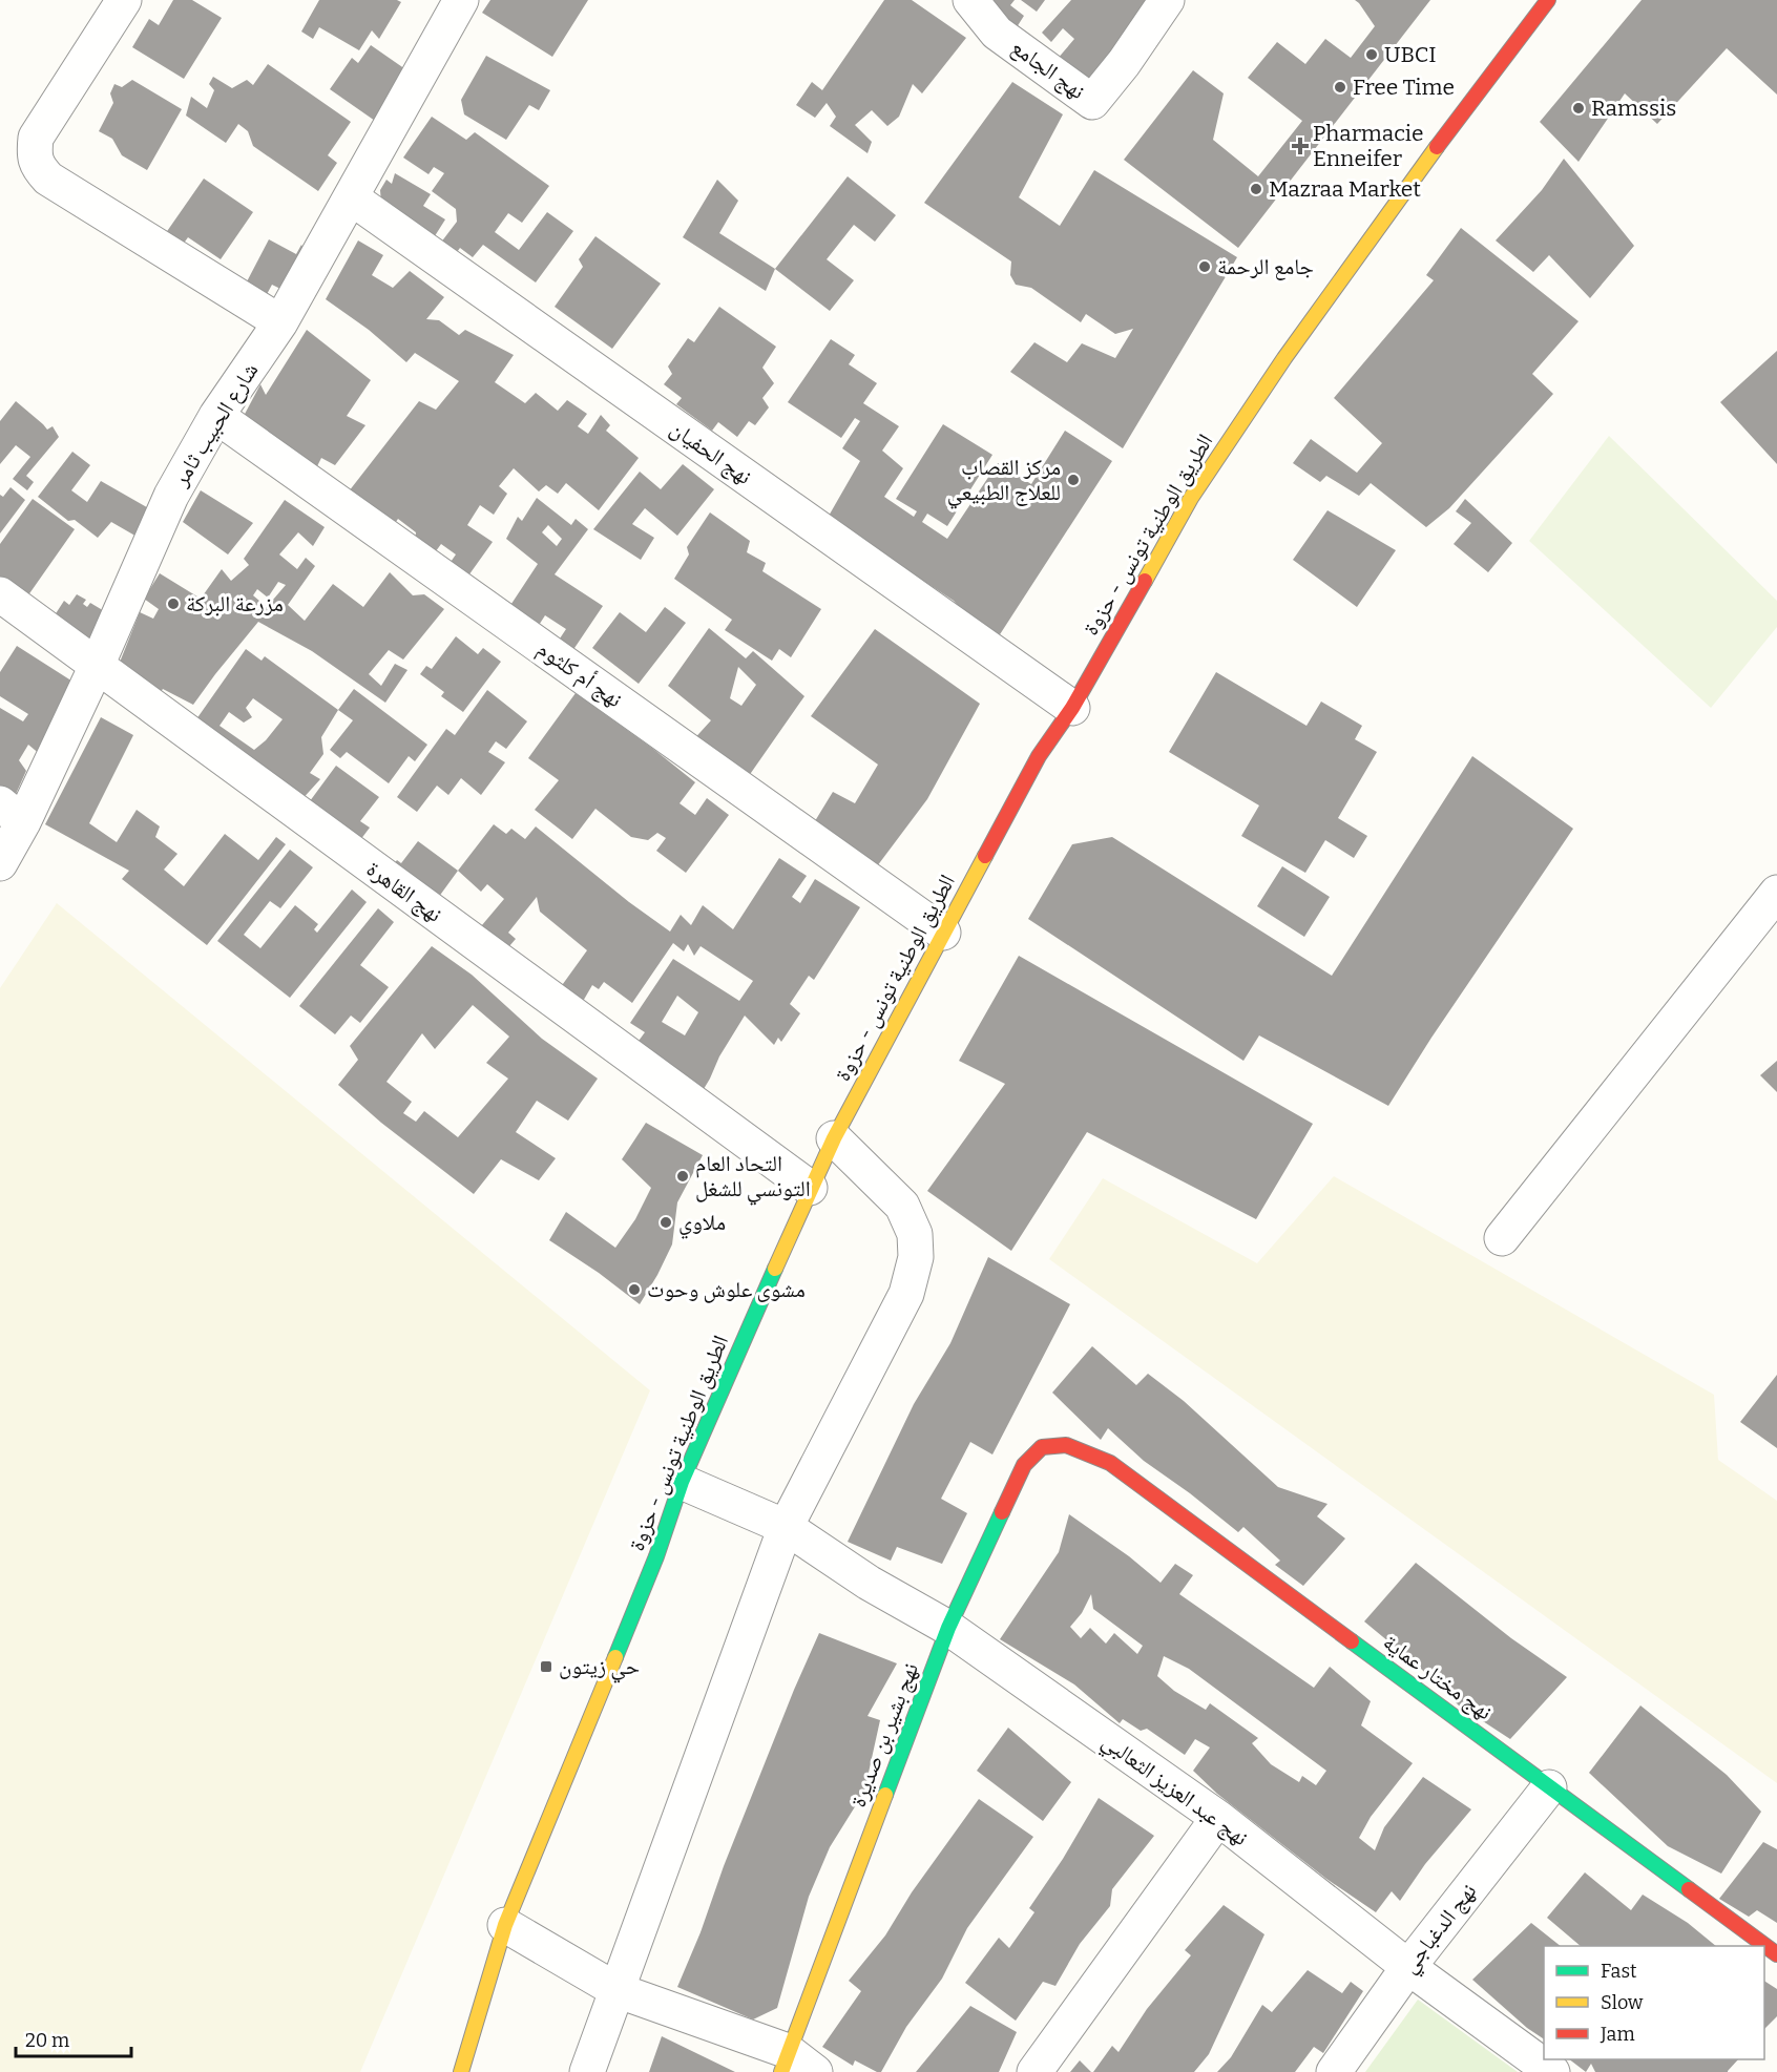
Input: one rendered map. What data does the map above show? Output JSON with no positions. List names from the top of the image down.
{
  "streets": {
    "main road": ["الطريق الوطنية تونس - حزوة", "نهج مختار عماية", "نهج بشير بن صديرة"],
    "street": [
      "نهج الجامع",
      "شارع الحبيب ثامر",
      "نهج الحفيان",
      "نهج أم كلثوم",
      "نهج القاهرة",
      "نهج عبد العزيز الثعالبي",
      "نهج الدغباجي"
    ]
  },
  "crossings": [
    ["شارع الحبيب ثامر", "نهج الحفيان"],
    ["شارع الحبيب ثامر", "نهج أم كلثوم"],
    ["شارع الحبيب ثامر", "نهج القاهرة"],
    ["نهج الحفيان", "الطريق الوطنية تونس - حزوة"],
    ["الطريق الوطنية تونس - حزوة", "نهج أم كلثوم"],
    ["الطريق الوطنية تونس - حزوة", "نهج القاهرة"],
    ["الطريق الوطنية تونس - حزوة", "نهج عبد العزيز الثعالبي"],
    ["نهج مختار عماية", "نهج بشير بن صديرة"],
    ["نهج مختار عماية", "نهج الدغباجي"],
    ["نهج بشير بن صديرة", "نهج عبد العزيز الثعالبي"],
    ["نهج عبد العزيز الثعالبي", "نهج الدغباجي"]
  ],
  "places": {
    "other": [
      "UBCI",
      "Free Time",
      "Ramssis",
      "Mazraa Market",
      "جامع الرحمة",
      "مركز القصاب للعلاج الطبيعي",
      "مزرعة البركة",
      "التحاد العام التونسي للشغل",
      "ملاوي",
      "مشوى علوش وحوت"
    ],
    "health": ["Pharmacie Enneifer"],
    "transit": ["حي زيتون"]
  },
  "legend": ["Fast", "Slow", "Jam"],
  "scale_bar": "20 m"
}
